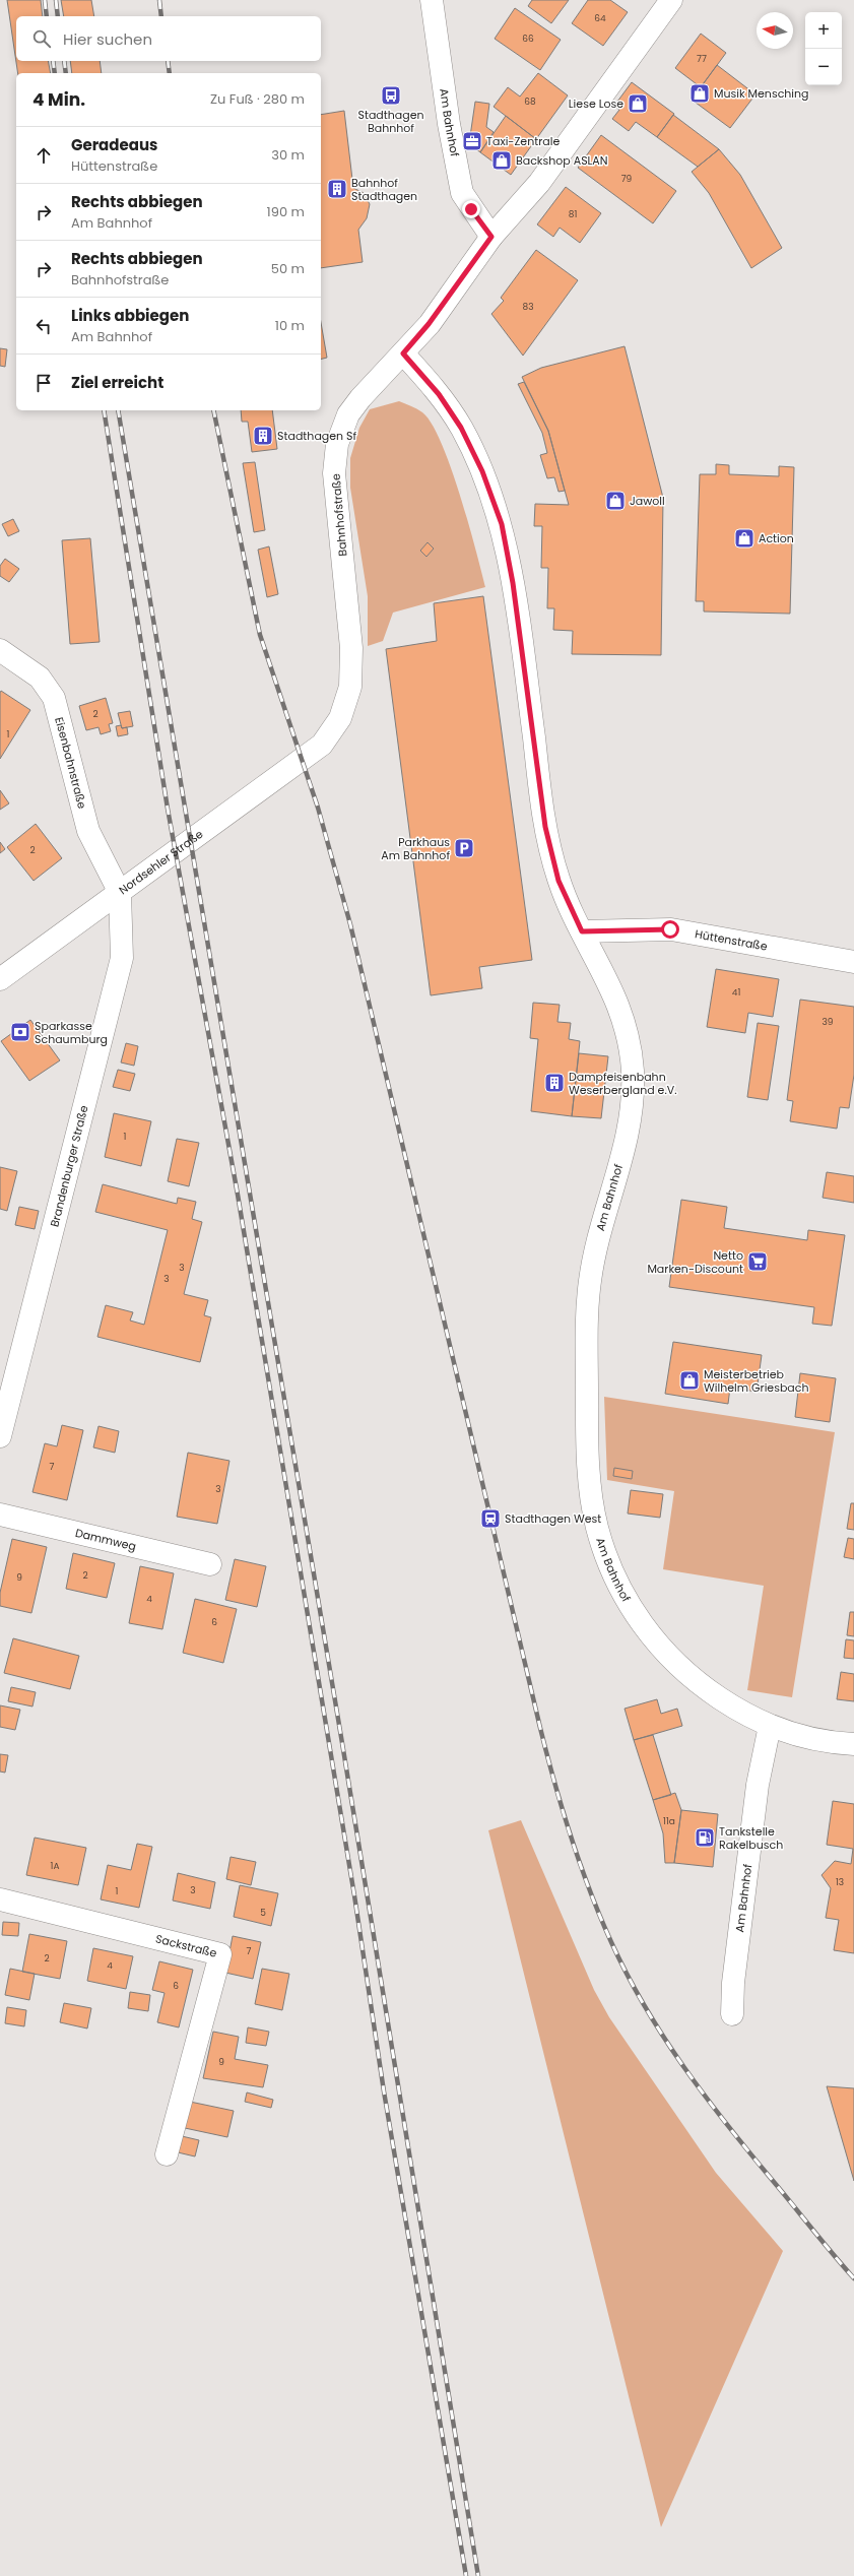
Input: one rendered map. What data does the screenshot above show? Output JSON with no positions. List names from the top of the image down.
{
  "streets": {
    "street": [
      "Am Bahnhof",
      "Bahnhofstraße",
      "Eisenbahnstraße",
      "Nordsehler Straße",
      "Hüttenstraße",
      "Brandenburger Straße",
      "Dammweg",
      "Sackstraße"
    ]
  },
  "crossings": [
    ["Am Bahnhof", "Bahnhofstraße"],
    ["Am Bahnhof", "Hüttenstraße"],
    ["Bahnhofstraße", "Nordsehler Straße"],
    ["Eisenbahnstraße", "Nordsehler Straße"],
    ["Eisenbahnstraße", "Brandenburger Straße"],
    ["Nordsehler Straße", "Brandenburger Straße"]
  ],
  "places": {
    "shop": [
      "Musik Mensching",
      "Liese Lose",
      "Backshop ASLAN",
      "Jawoll",
      "Action",
      "Meisterbetrieb Wilhelm Griesbach"
    ],
    "bus stop": ["Stadthagen Bahnhof"],
    "office": ["Taxi-Zentrale"],
    "building": ["Bahnhof Stadthagen", "Stadthagen Sf", "Dampfeisenbahn Weserbergland e.V."],
    "parking": ["Parkhaus Am Bahnhof"],
    "bank": ["Sparkasse Schaumburg"],
    "supermarket": ["Netto Marken-Discount"],
    "station": ["Stadthagen West"],
    "fuel station": ["Tankstelle Rakelbusch"]
  },
  "house_numbers": [
    "64",
    "66",
    "77",
    "68",
    "79",
    "81",
    "83",
    "2",
    "1",
    "2",
    "41",
    "39",
    "1",
    "3",
    "3",
    "7",
    "3",
    "2",
    "9",
    "4",
    "6",
    "11a",
    "1A",
    "13",
    "3",
    "1",
    "5",
    "7",
    "2",
    "4",
    "6",
    "9"
  ],
  "north": "left",
  "page": {
    "map_buttons": ["+", "−"],
    "search": "Hier suchen",
    "heading": ["4 Min.", "Zu Fuß · 280 m"],
    "list": [
      ["Geradeaus", "Hüttenstraße", "30 m"],
      ["Rechts abbiegen", "Am Bahnhof", "190 m"],
      ["Rechts abbiegen", "Bahnhofstraße", "50 m"],
      ["Links abbiegen", "Am Bahnhof", "10 m"],
      "Ziel erreicht"
    ]
  }
}
